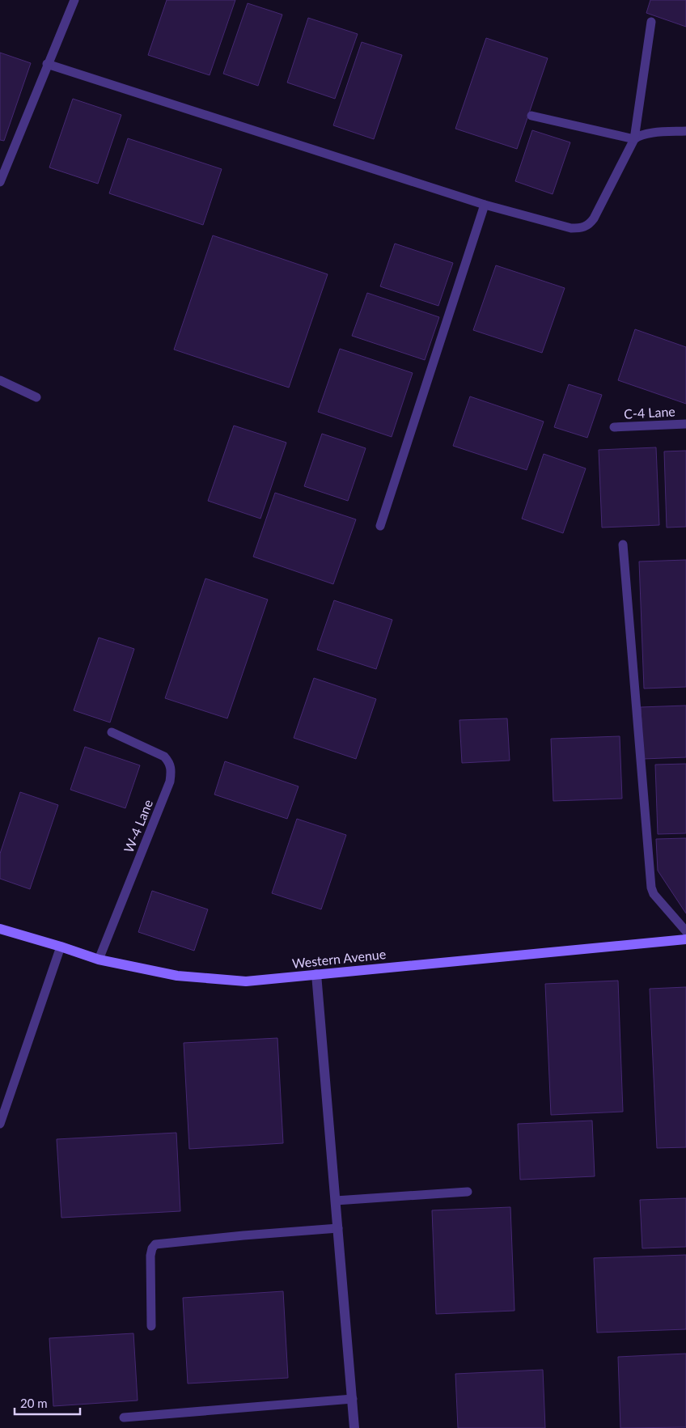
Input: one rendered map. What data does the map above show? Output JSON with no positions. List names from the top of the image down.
{
  "streets": {
    "street": ["Western Avenue"],
    "lane": ["C-4 Lane", "W-4 Lane"]
  },
  "crossings": [
    ["W-4 Lane", "Western Avenue"]
  ],
  "scale_bar": "20 m"
}
